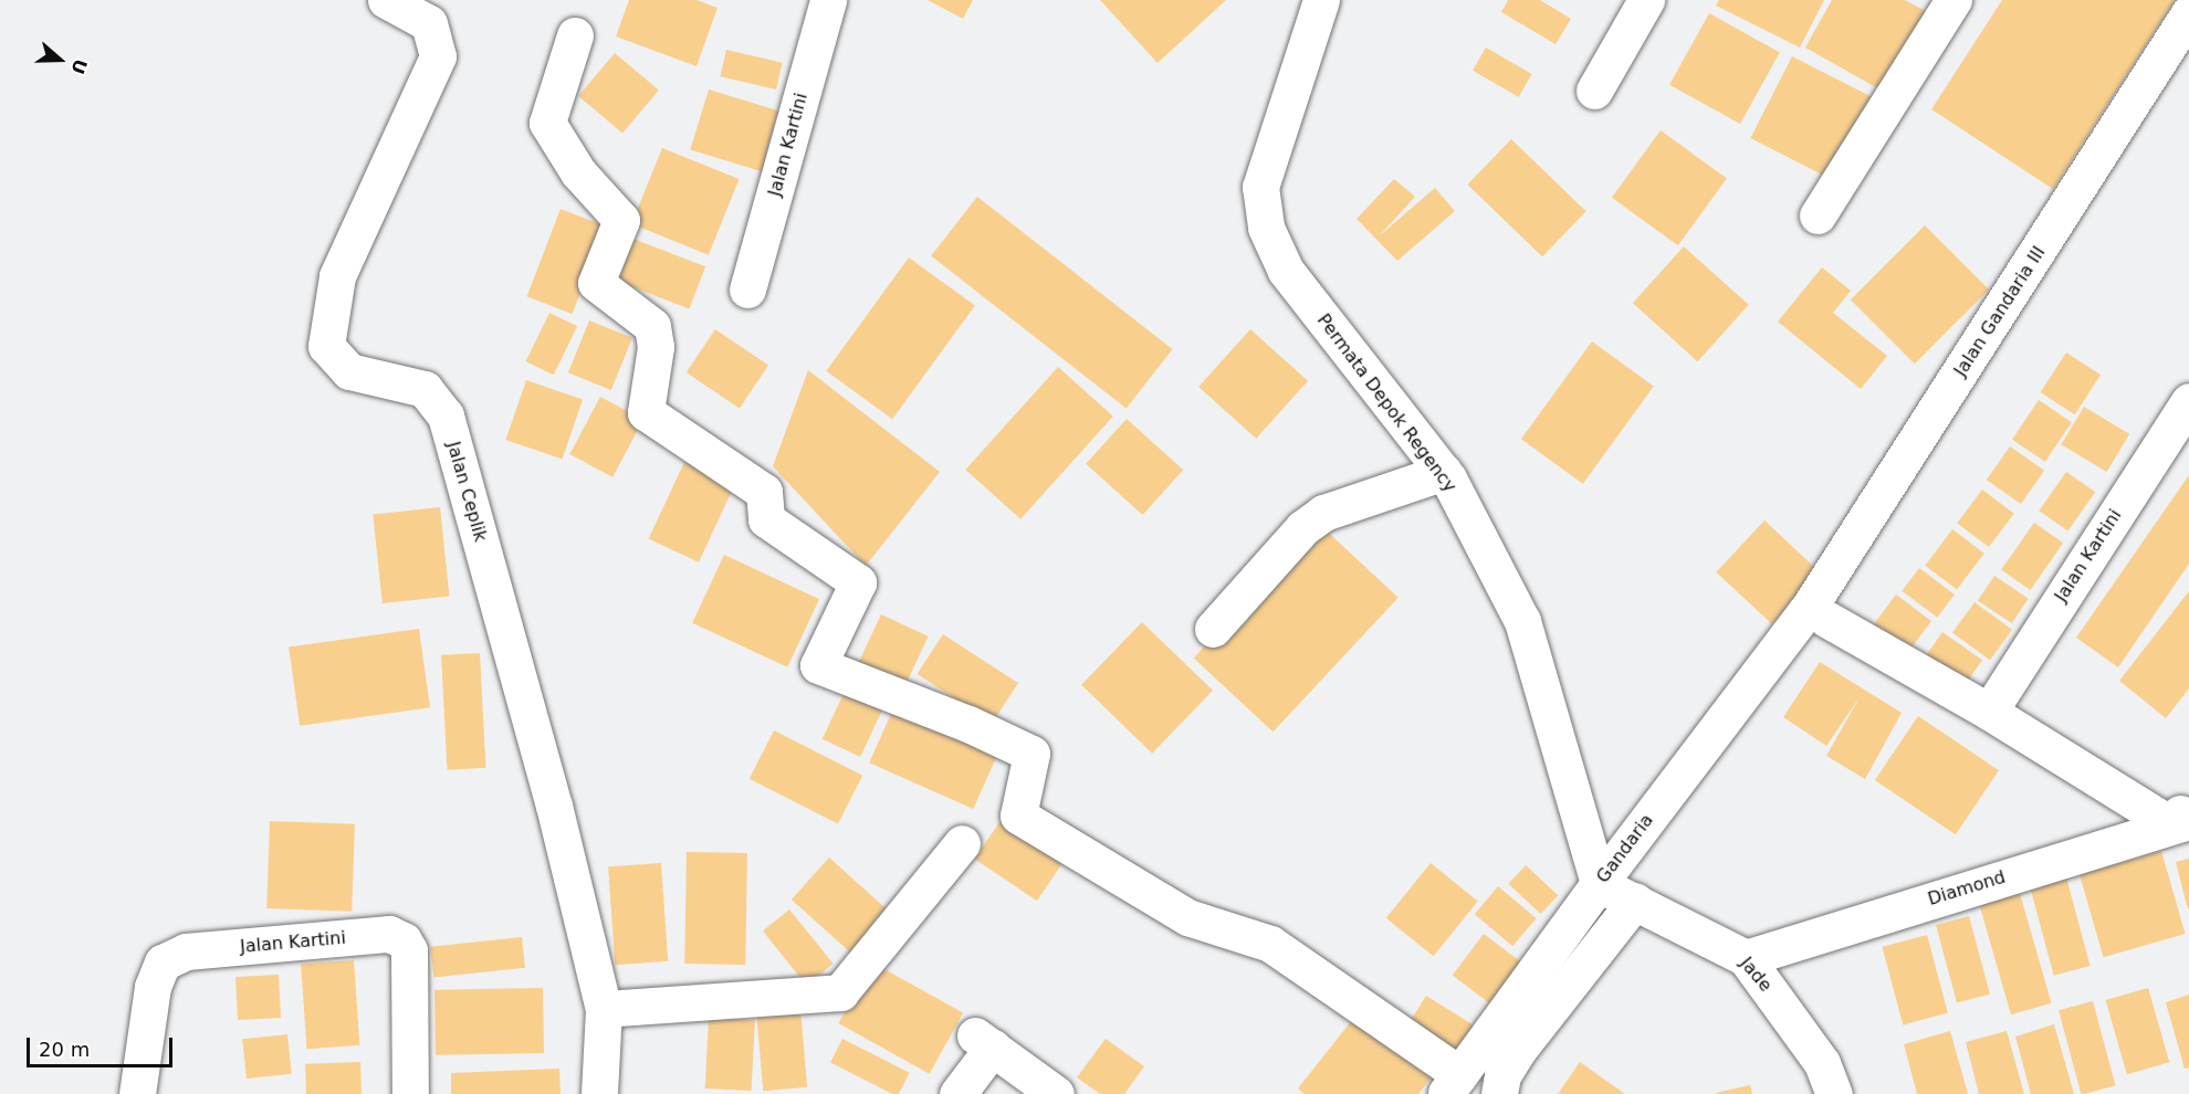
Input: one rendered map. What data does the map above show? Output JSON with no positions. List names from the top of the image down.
{
  "streets": {
    "street": [
      "Jalan Kartini",
      "Jalan Gandaria III",
      "Permata Depok Regency",
      "Jalan Ceplik",
      "Gandaria",
      "Diamond",
      "Jade"
    ]
  },
  "crossings": [
    ["Jalan Gandaria III", "Gandaria"],
    ["Permata Depok Regency", "Gandaria"],
    ["Permata Depok Regency", "Jade"],
    ["Gandaria", "Jade"],
    ["Diamond", "Jade"]
  ],
  "scale_bar": "20 m",
  "north": "right"
}
